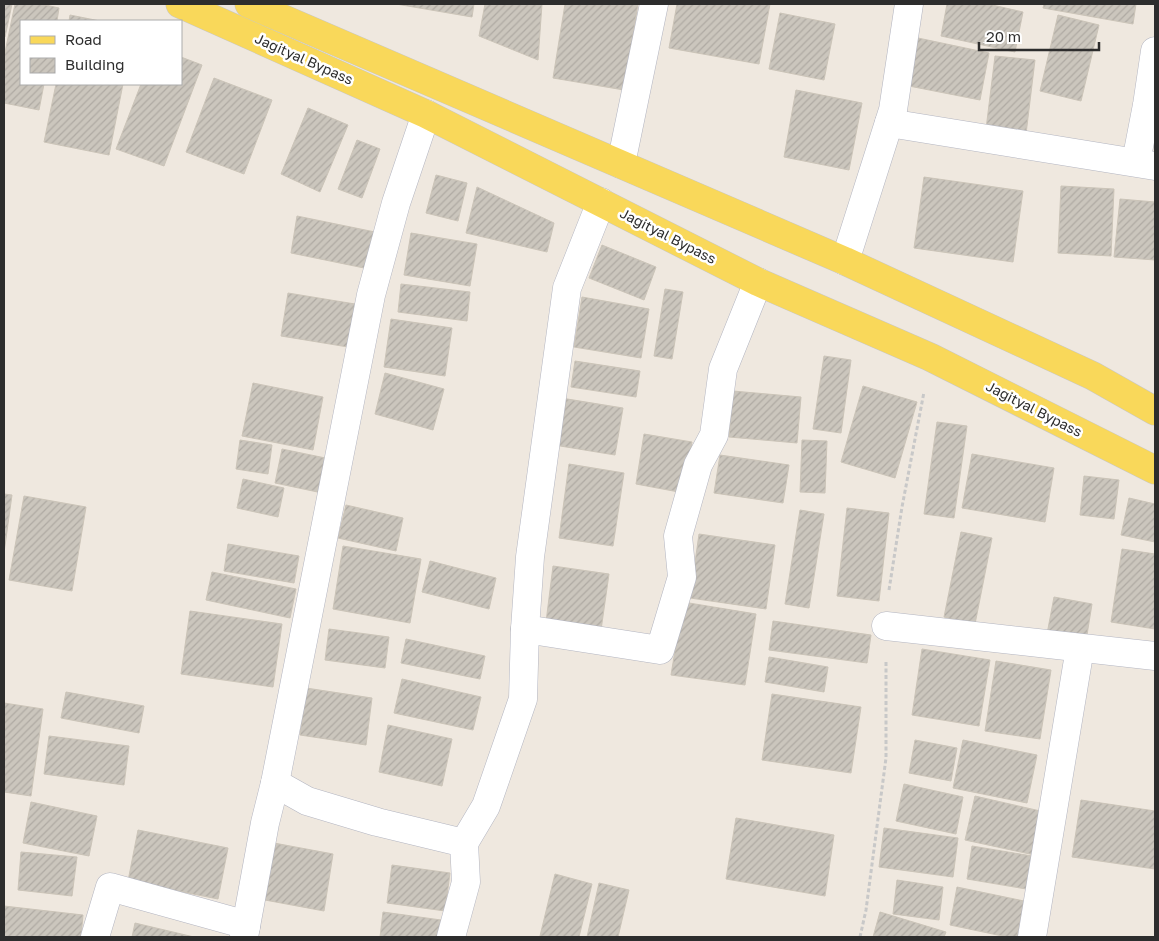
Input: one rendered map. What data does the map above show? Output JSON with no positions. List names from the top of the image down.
{
  "streets": {
    "main road": ["Jagityal Bypass"]
  },
  "legend": ["Road", "Building"],
  "scale_bar": "20 m"
}
